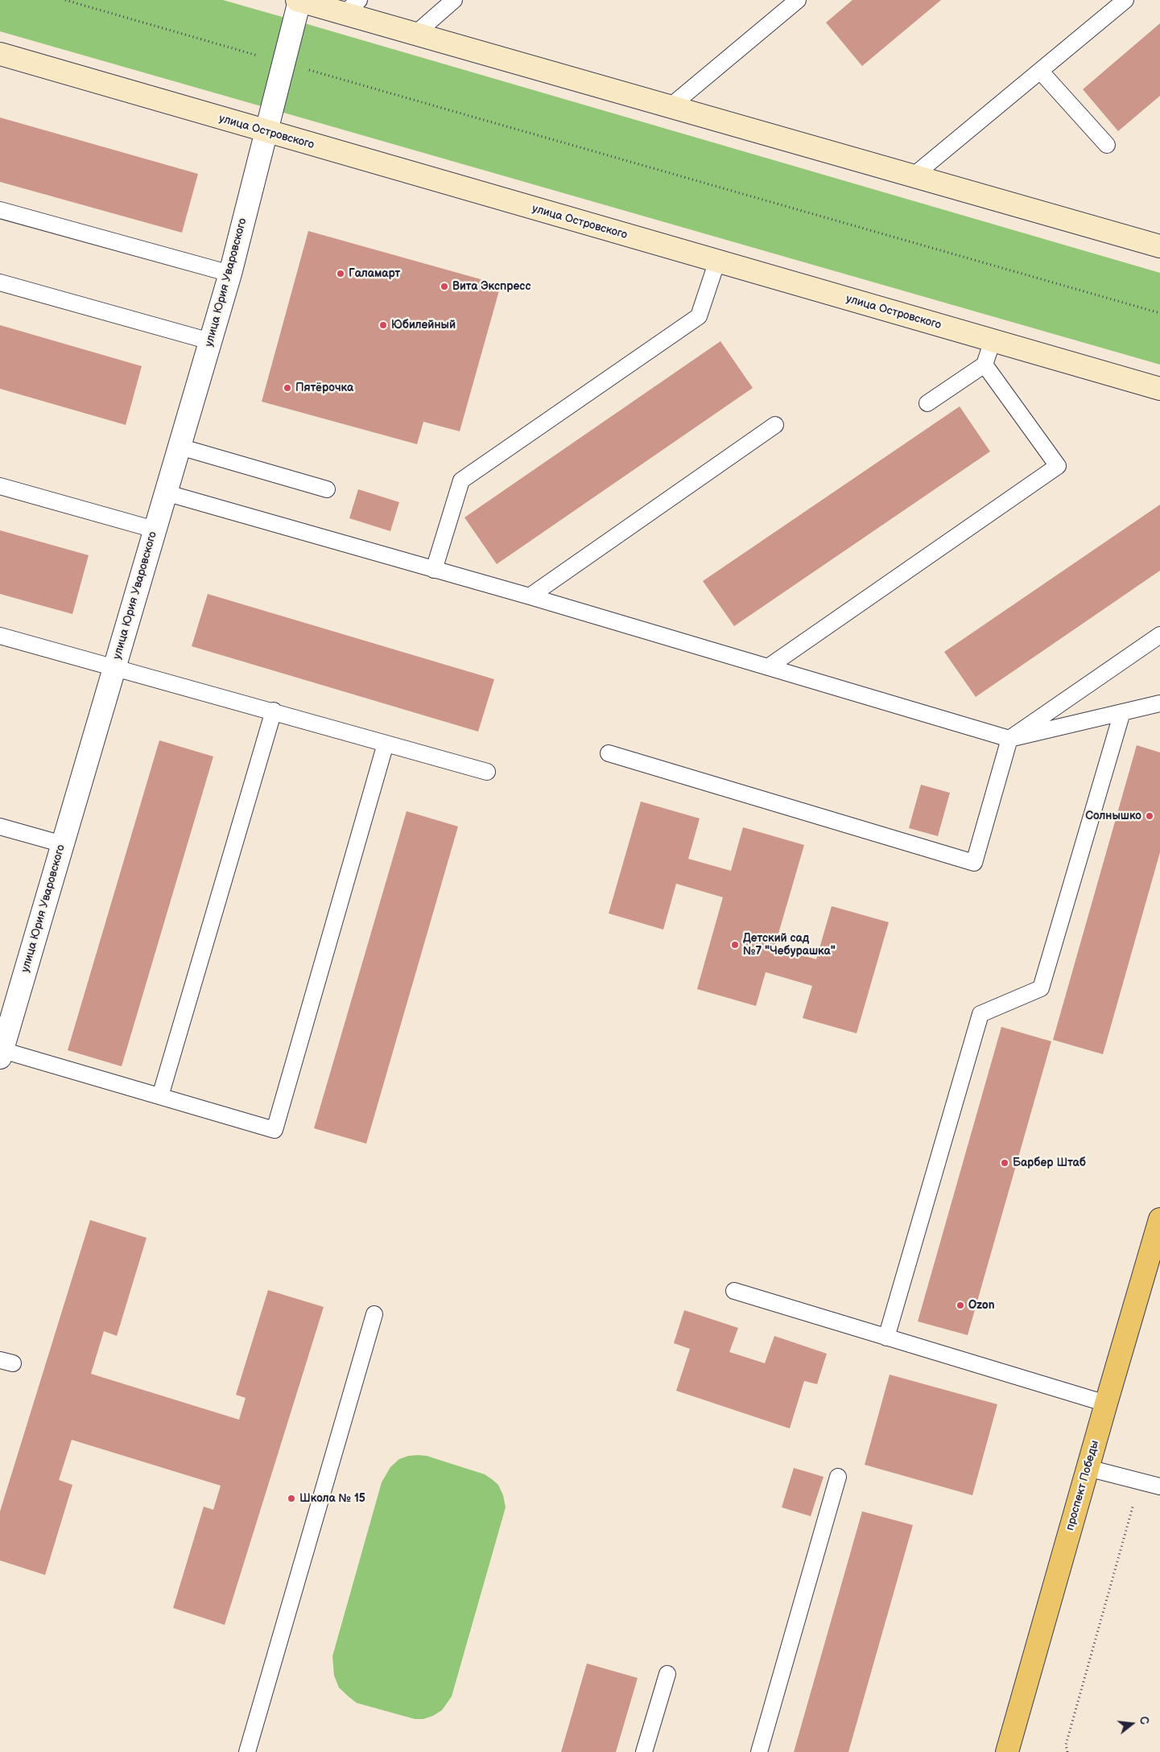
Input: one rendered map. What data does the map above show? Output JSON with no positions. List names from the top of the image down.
{
  "streets": {
    "main road": ["улица Островского", "проспект Победы"],
    "street": ["улица Юрия Уваровского"]
  },
  "crossings": [
    ["улица Островского", "улица Юрия Уваровского"]
  ],
  "places": [
    "Галамарт",
    "Вита Экспресс",
    "Юбилейный",
    "Пятёрочка",
    "Солнышко",
    "Детский сад №7 \"Чебурашка\"",
    "Барбер Штаб",
    "Ozon",
    "Школа № 15"
  ],
  "north": "right"
}
